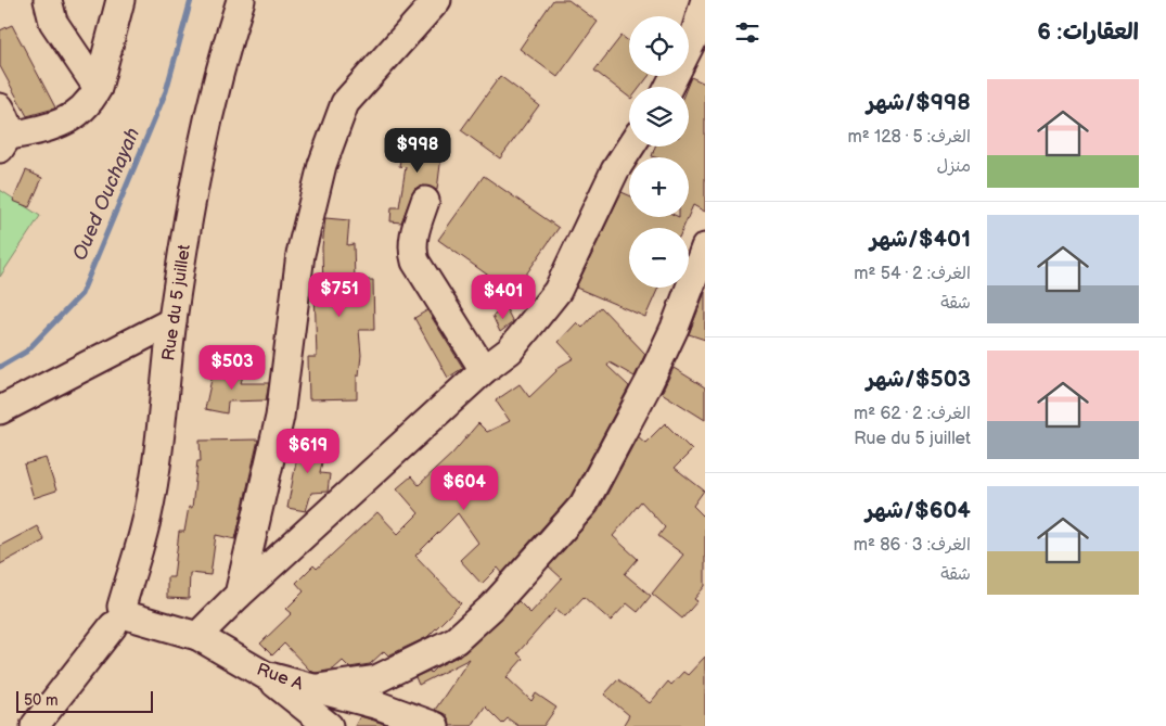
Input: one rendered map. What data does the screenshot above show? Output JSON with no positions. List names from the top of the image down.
{
  "streets": {
    "street": ["Rue du 5 juillet", "Rue A"]
  },
  "crossings": [
    ["Rue du 5 juillet", "Rue A"]
  ],
  "water": ["Oued Ouchayah"],
  "scale_bar": "50 m",
  "page": {
    "heading": "العقارات: 6",
    "map_buttons": ["+", "−"],
    "list": [
      {
        "name": "$998/شهر",
        "note": "الغرف: 5 · 128 m² · منزل"
      },
      {
        "name": "$401/شهر",
        "note": "الغرف: 2 · 54 m² · شقة"
      },
      {
        "name": "$503/شهر",
        "note": "الغرف: 2 · 62 m² · Rue du 5 juillet"
      },
      {
        "name": "$604/شهر",
        "note": "الغرف: 3 · 86 m² · شقة"
      }
    ],
    "price": [
      "$998",
      "$751",
      "$401",
      "$503",
      "$619",
      "$604"
    ],
    "scale": "50 m"
  }
}
